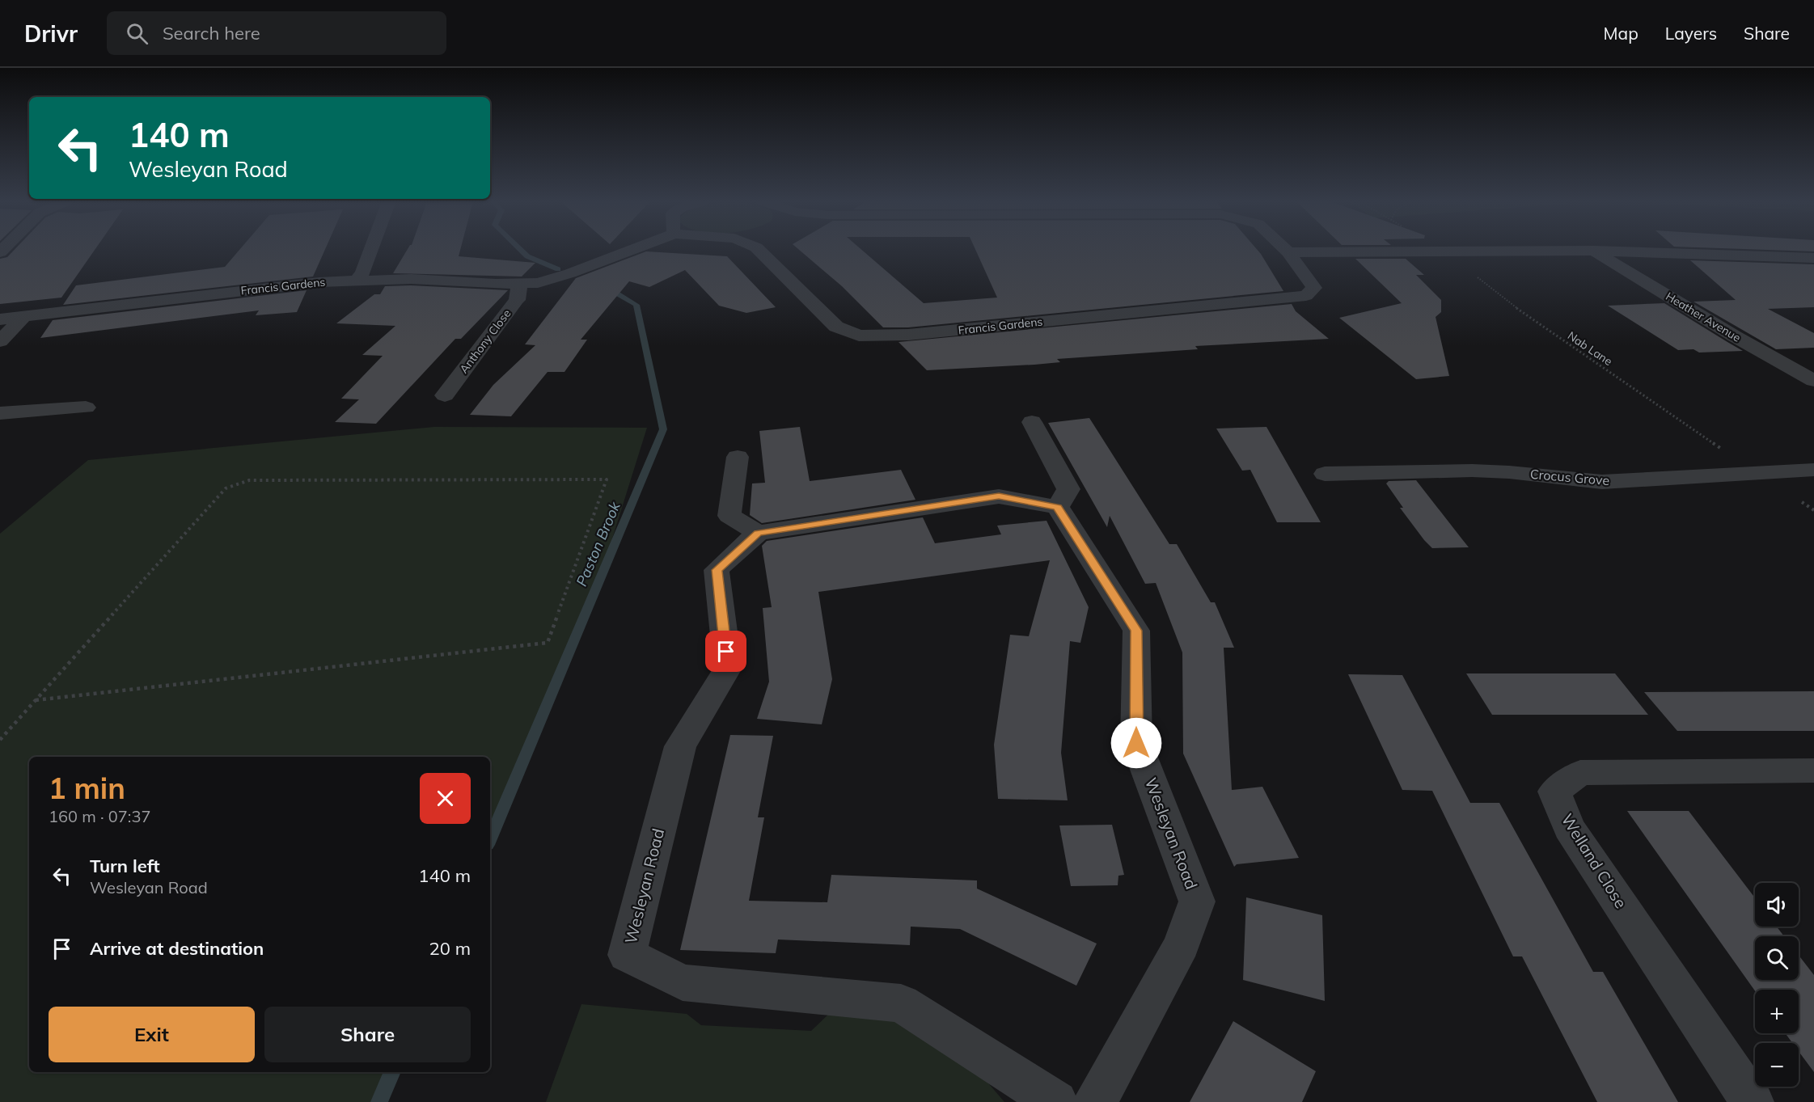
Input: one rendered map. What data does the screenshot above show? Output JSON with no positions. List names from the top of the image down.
{
  "streets": {
    "street": [
      "Francis Gardens",
      "Heather Avenue",
      "Anthony Close",
      "Crocus Grove",
      "Wesleyan Road",
      "Welland Close"
    ],
    "path": ["Nab Lane"]
  },
  "crossings": [
    ["Francis Gardens", "Anthony Close"]
  ],
  "water": ["Paston Brook"],
  "page": {
    "header": "Drivr",
    "search": "Search here",
    "nav": ["Map", "Layers", "Share"],
    "turn": ["140 m", "Wesleyan Road"],
    "heading": ["1 min", "160 m · 07:37"],
    "list": [
      {
        "name": "Turn left",
        "note": "Wesleyan Road",
        "value": "140 m"
      },
      {
        "name": "Arrive at destination",
        "value": "20 m"
      }
    ],
    "map_buttons": ["+", "−"],
    "buttons": ["Exit", "Share"]
  }
}
